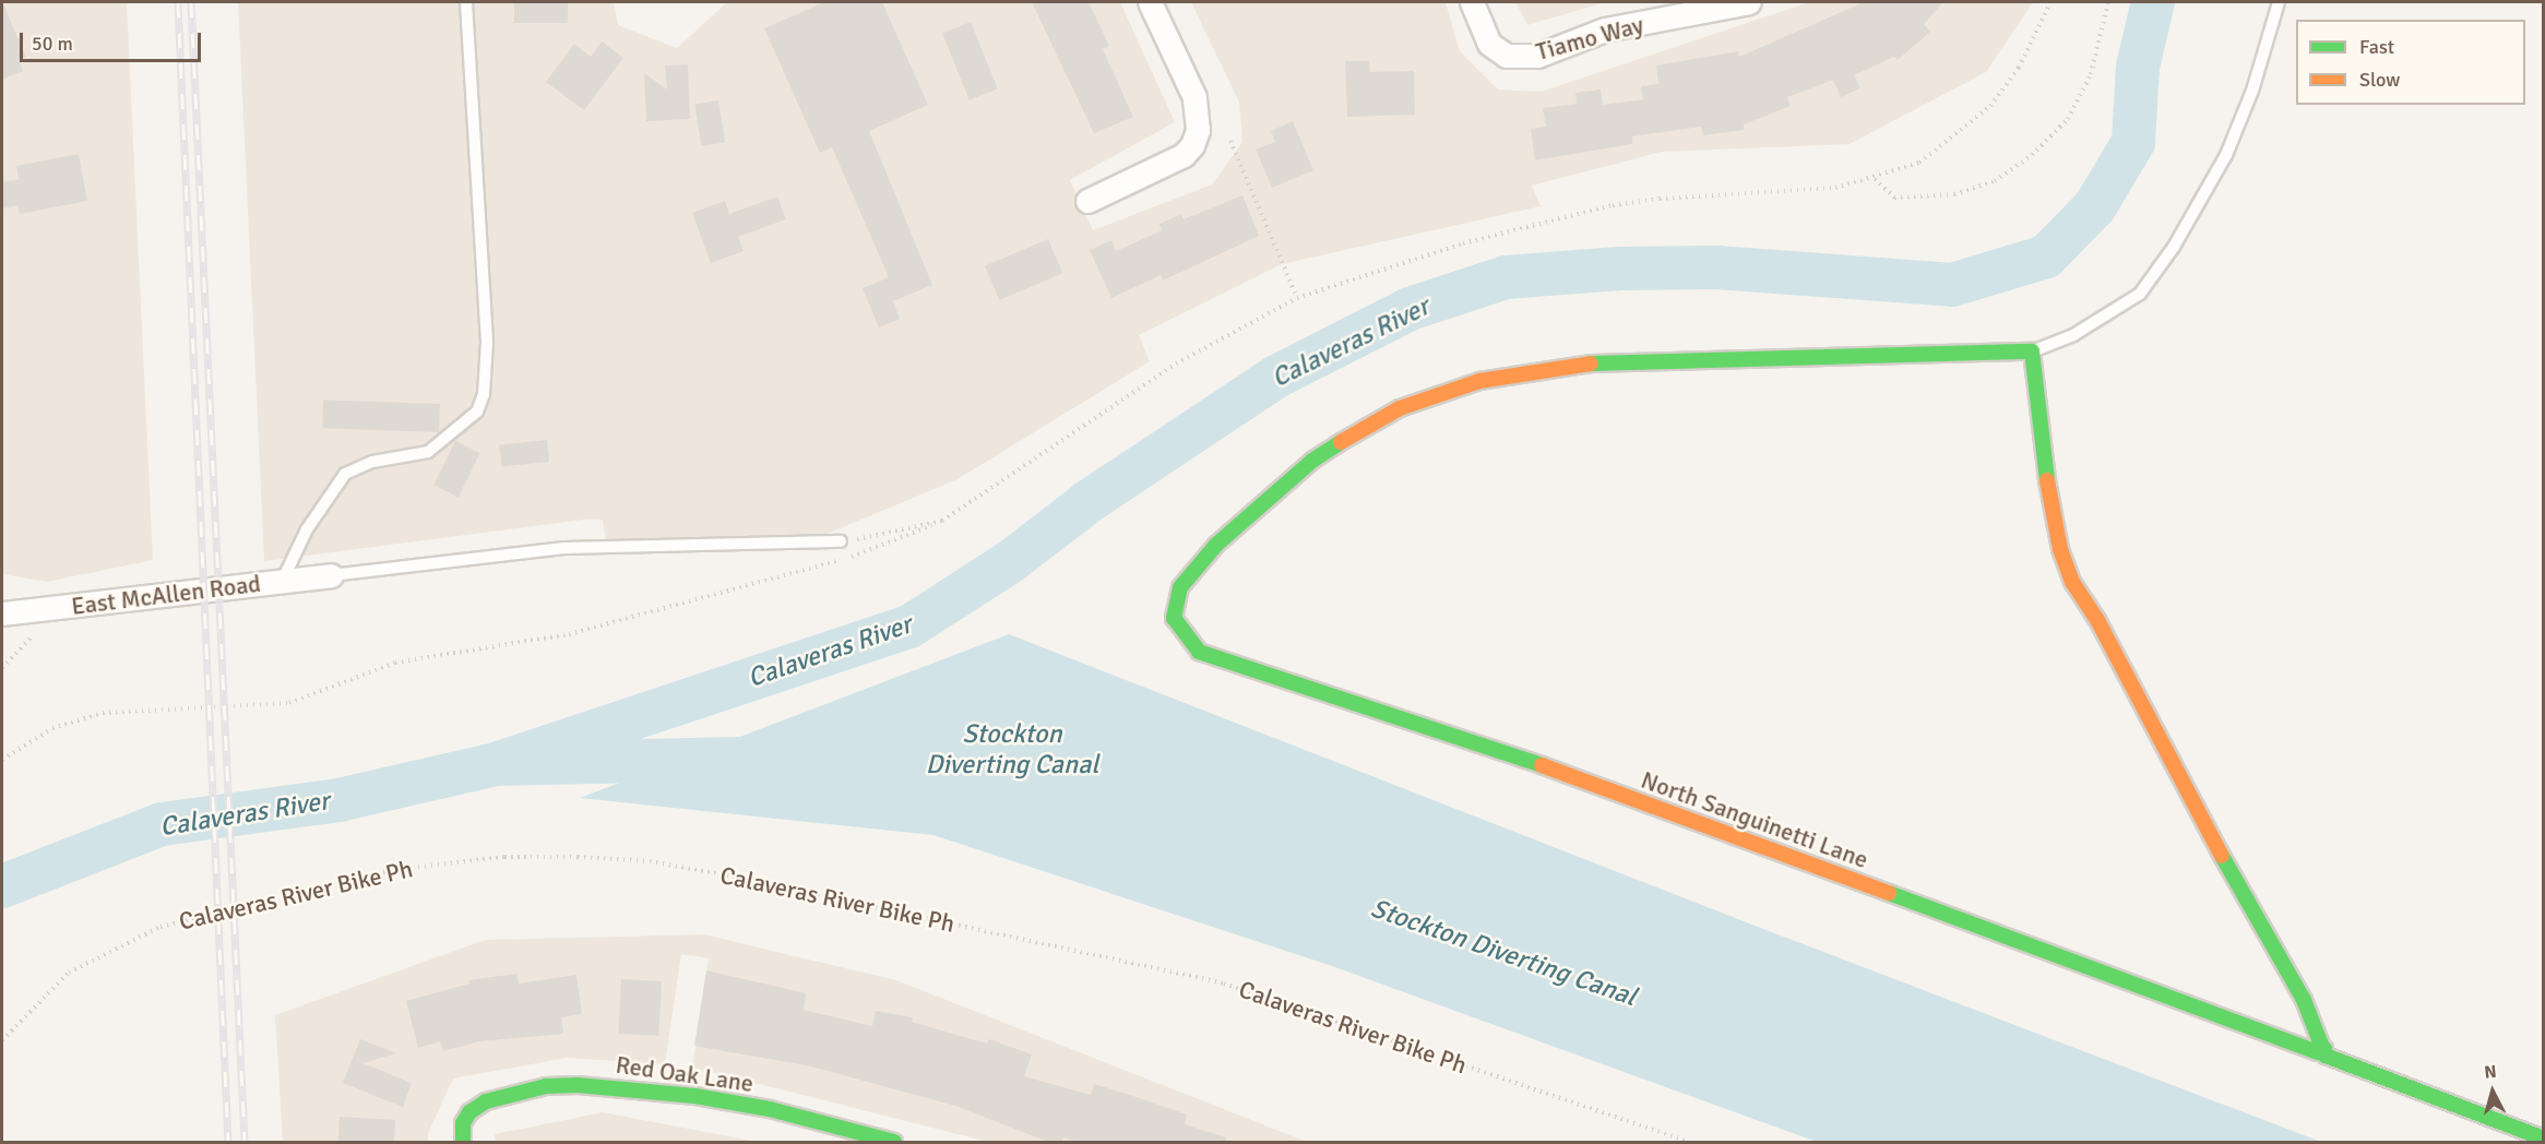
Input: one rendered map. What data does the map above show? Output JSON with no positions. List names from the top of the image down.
{
  "streets": {
    "street": [
      "Tiamo Way",
      "East McAllen Road",
      "North Sanguinetti Lane",
      "Red Oak Lane"
    ],
    "path": ["Calaveras River Bike Ph"]
  },
  "water": ["Calaveras River", "Stockton Diverting Canal"],
  "legend": ["Fast", "Slow"],
  "scale_bar": "50 m",
  "north": "top"
}
